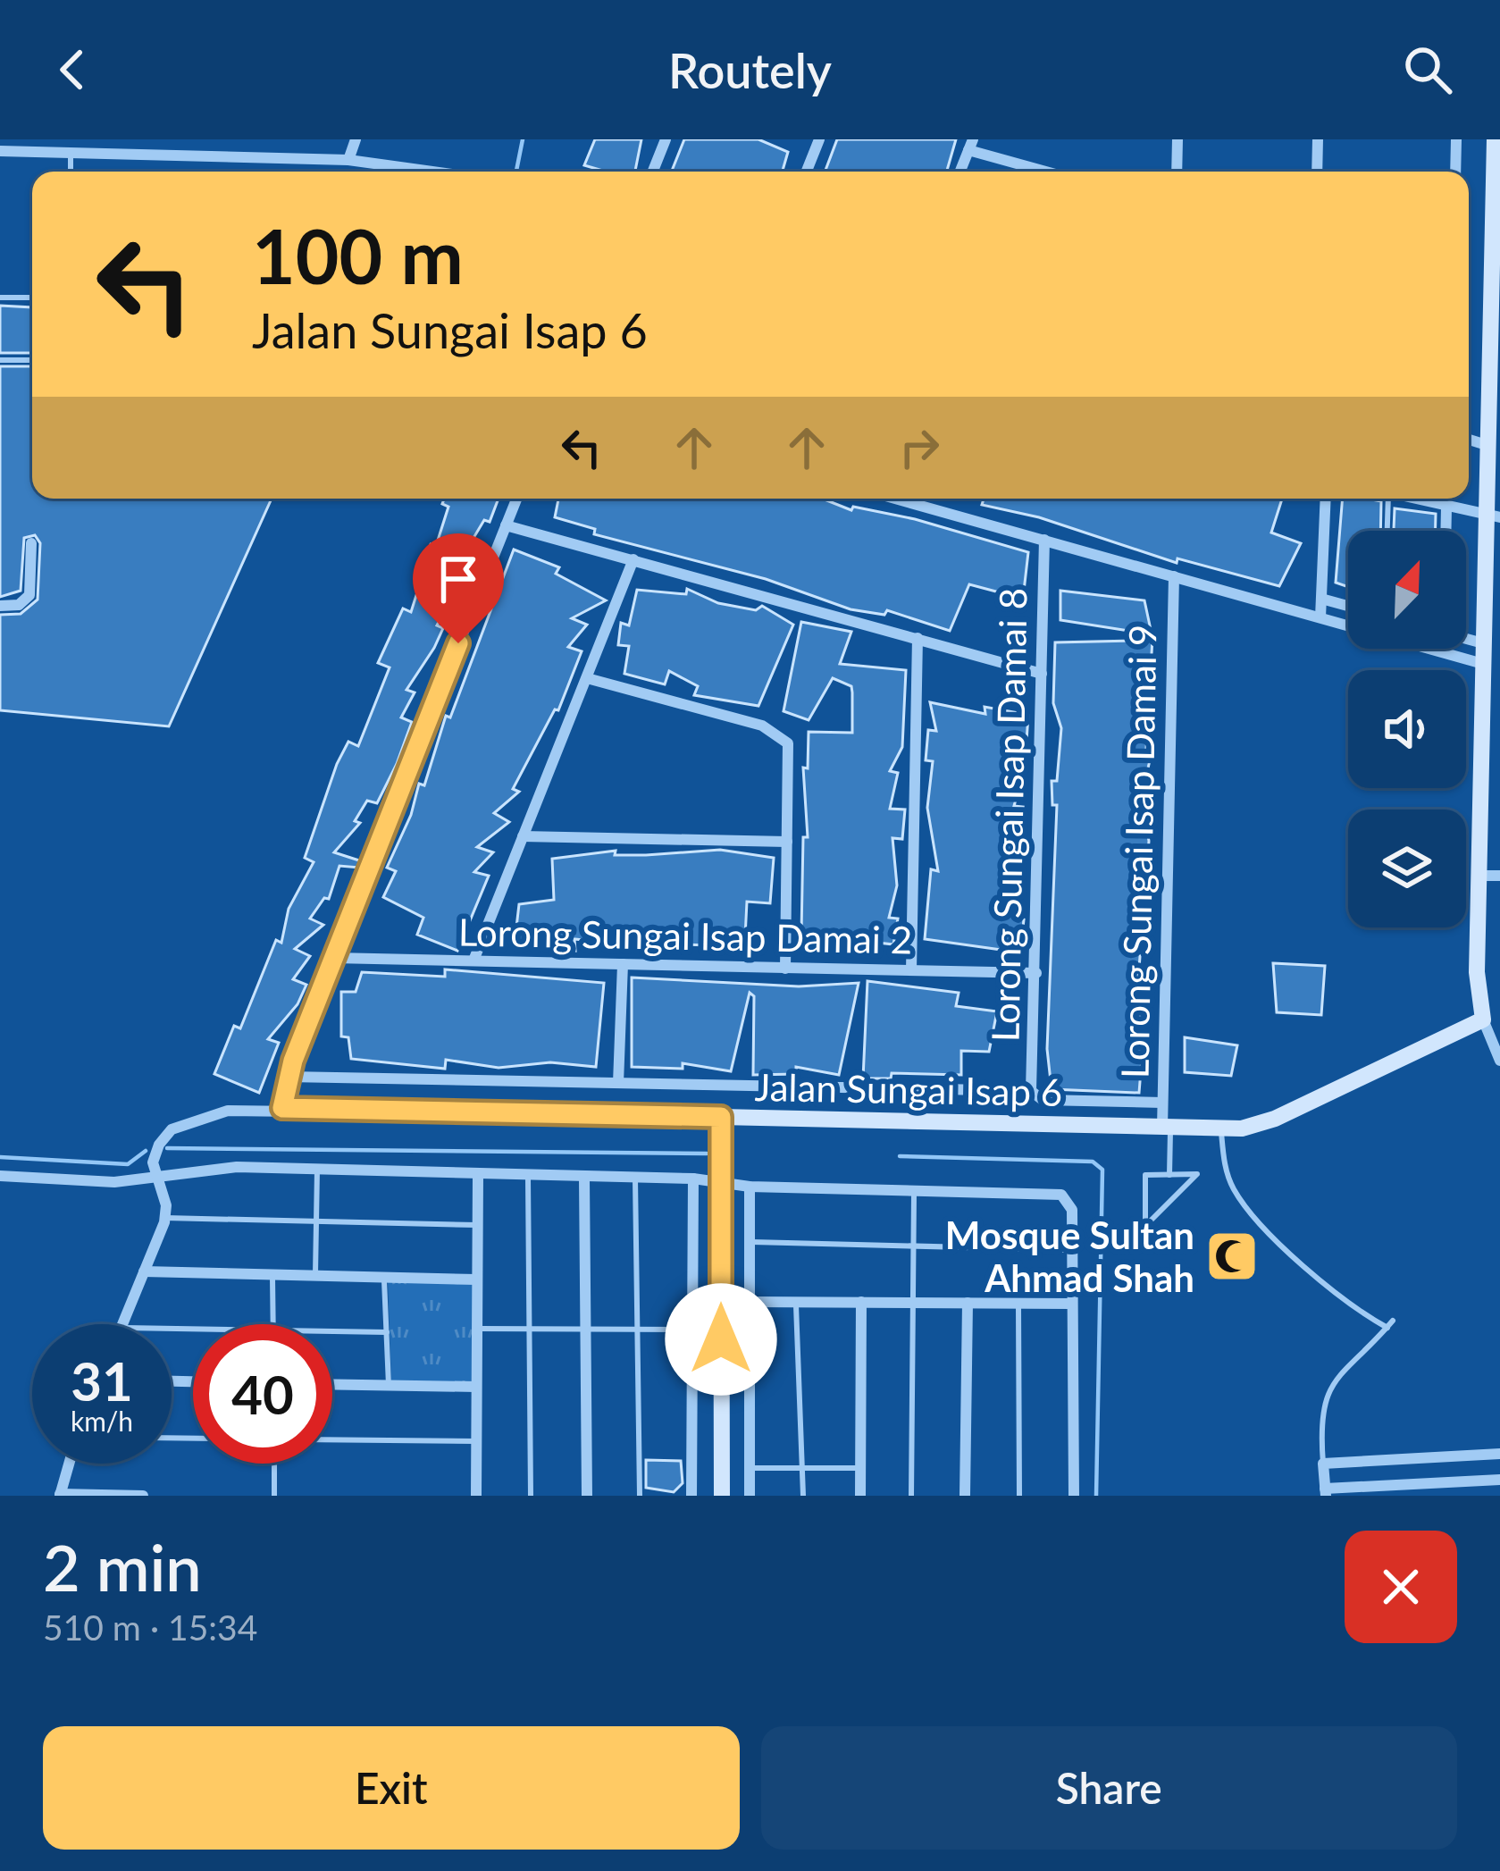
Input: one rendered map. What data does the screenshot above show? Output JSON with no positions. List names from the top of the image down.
{
  "streets": {
    "street": [
      "Lorong Sungai Isap Damai 8",
      "Lorong Sungai Isap Damai 9",
      "Lorong Sungai Isap Damai 2",
      "Jalan Sungai Isap 6"
    ]
  },
  "crossings": [
    ["Lorong Sungai Isap Damai 8", "Lorong Sungai Isap Damai 2"],
    ["Lorong Sungai Isap Damai 9", "Jalan Sungai Isap 6"]
  ],
  "places": {
    "mosque": ["Mosque Sultan Ahmad Shah"]
  },
  "north": "top right",
  "page": {
    "header": "Routely",
    "turn": ["100 m", "Jalan Sungai Isap 6"],
    "speed": "31 km/h",
    "limit": "40",
    "heading": ["2 min", "510 m · 15:34"],
    "buttons": ["Exit", "Share"]
  }
}
